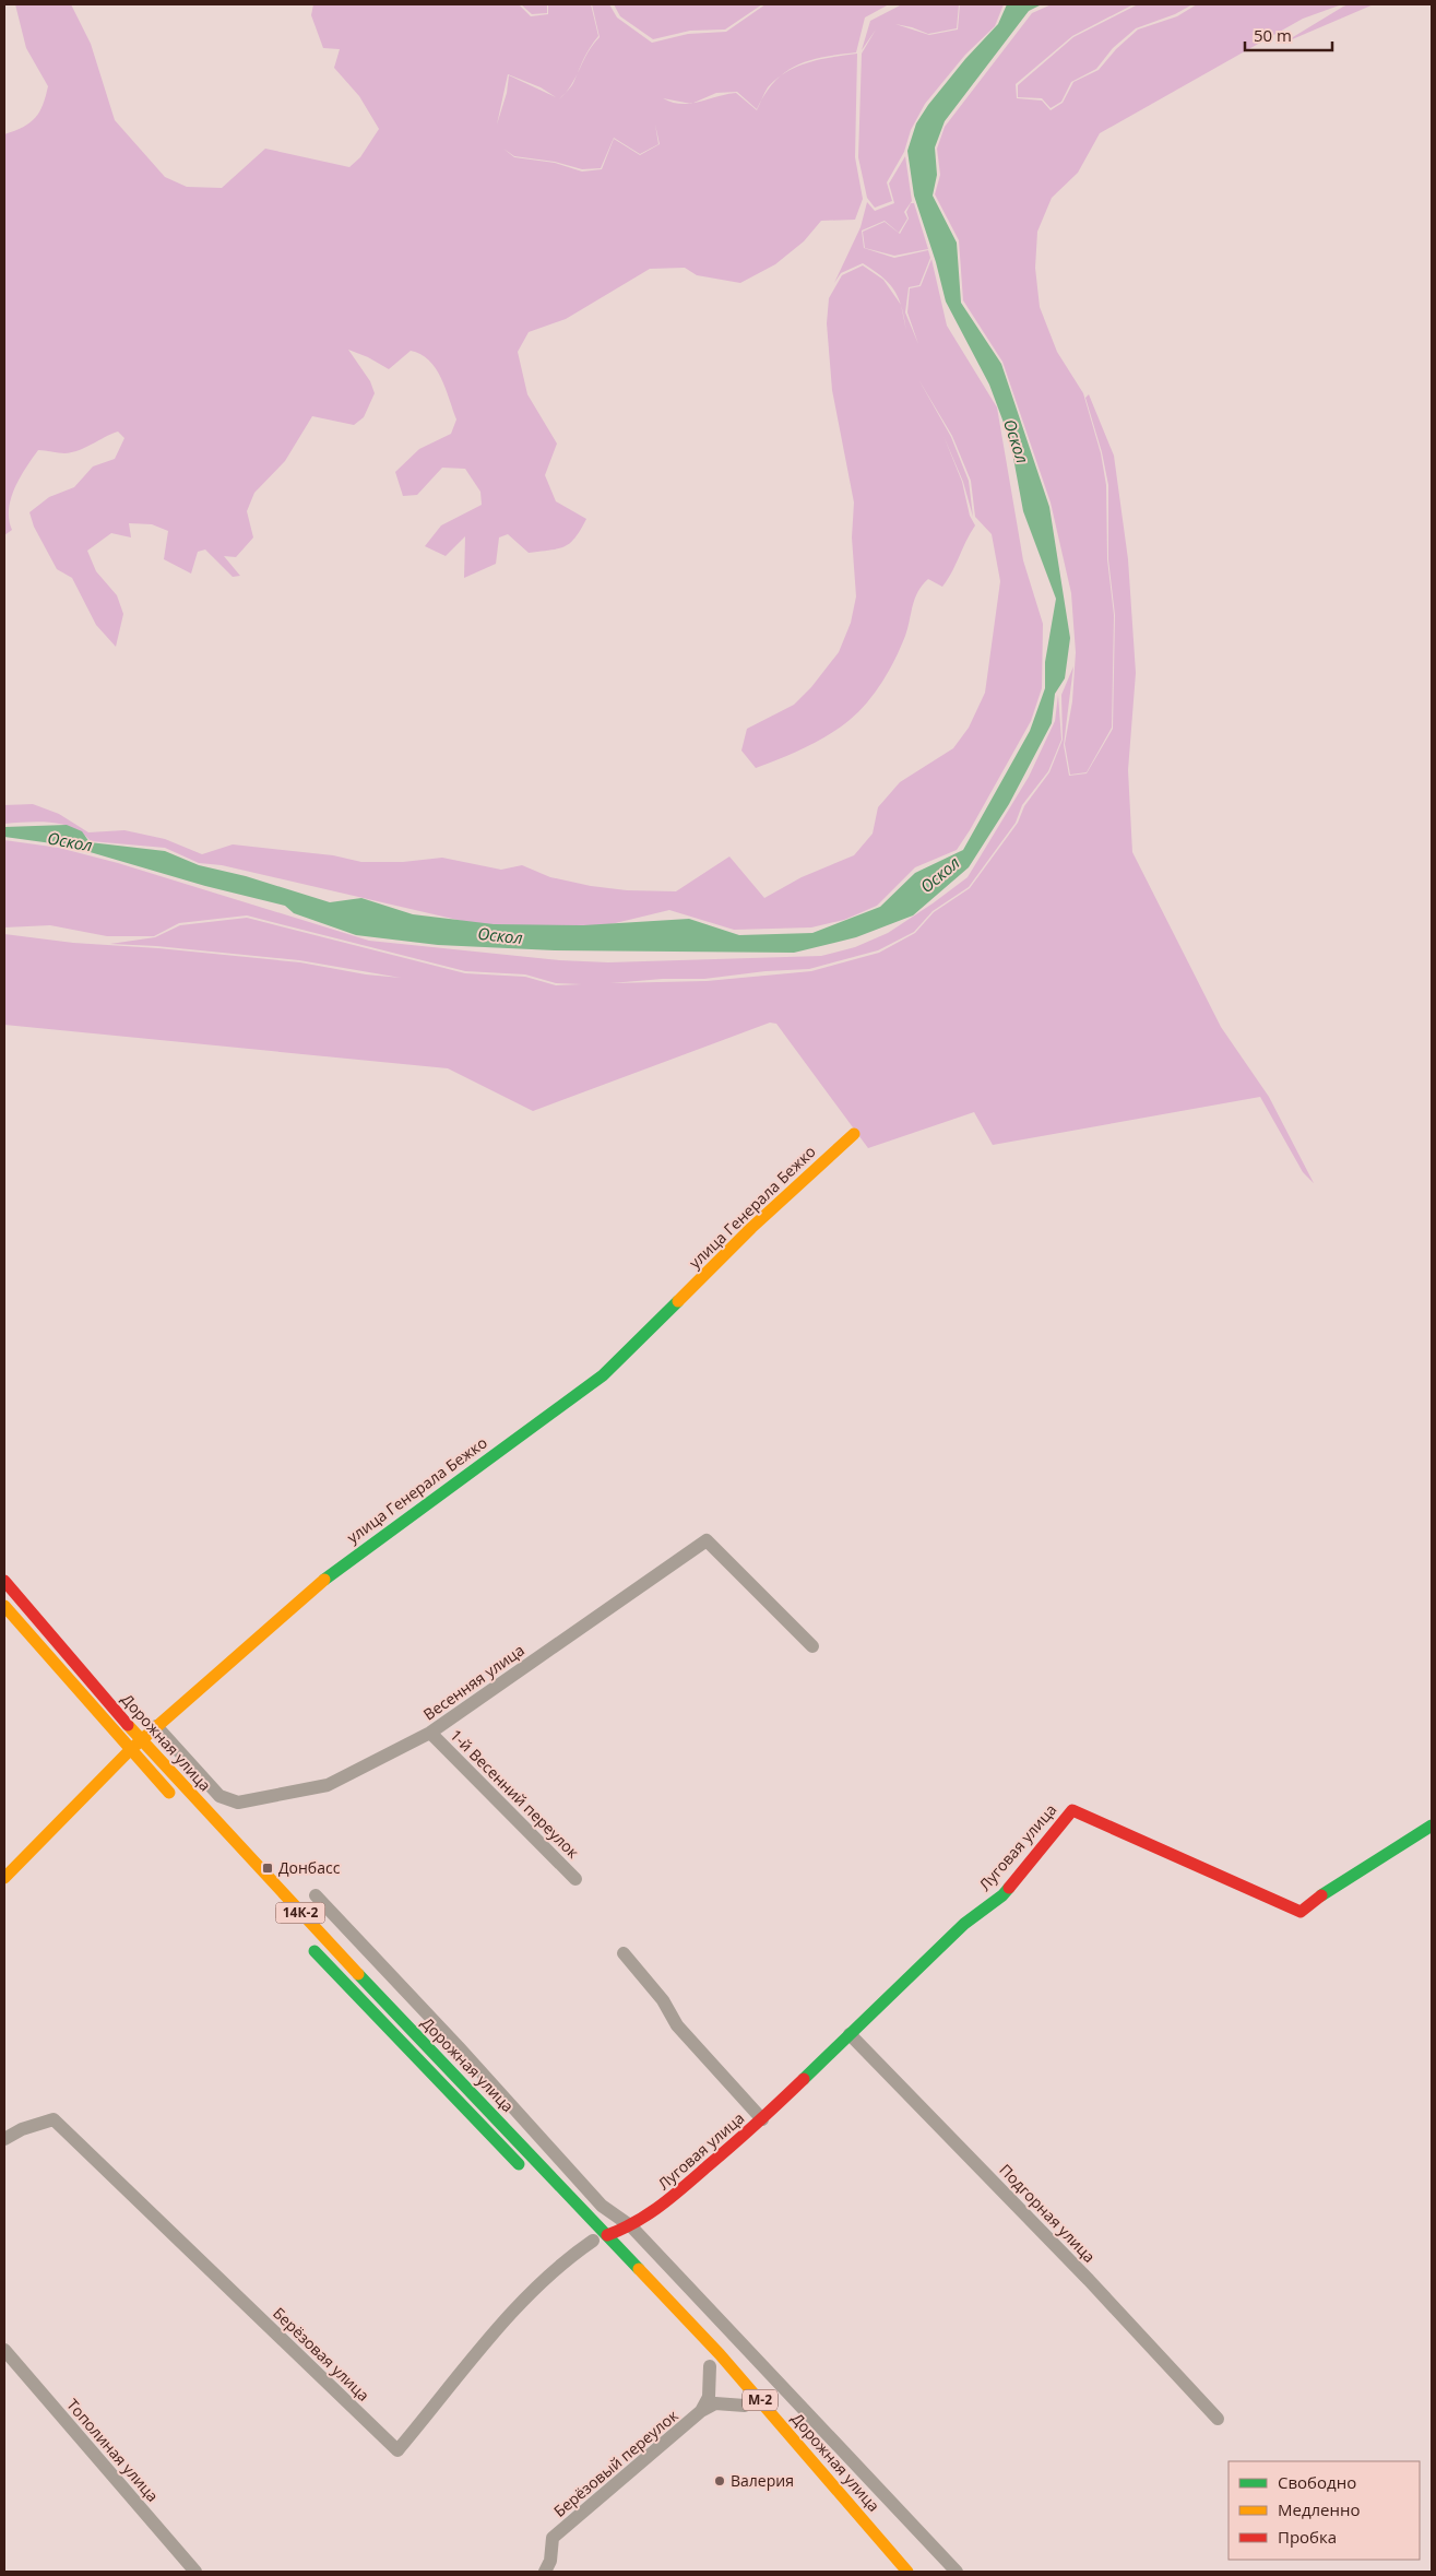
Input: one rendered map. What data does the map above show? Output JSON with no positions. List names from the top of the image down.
{
  "streets": {
    "street": [
      "улица Генерала Бежко",
      "Весенняя улица",
      "Дорожная улица",
      "1-й Весенний переулок",
      "Луговая улица",
      "14К-2",
      "Подгорная улица",
      "Берёзовая улица",
      "М-2",
      "Тополиная улица",
      "Берёзовый переулок"
    ]
  },
  "crossings": [
    ["улица Генерала Бежко", "Весенняя улица"],
    ["улица Генерала Бежко", "Дорожная улица"],
    ["Весенняя улица", "1-й Весенний переулок"],
    ["Дорожная улица", "Луговая улица"],
    ["Луговая улица", "Подгорная улица"],
    ["М-2", "Берёзовый переулок"]
  ],
  "water": ["Оскол"],
  "places": {
    "transit": ["Донбасс"],
    "other": ["Валерия"]
  },
  "legend": ["Свободно", "Медленно", "Пробка"],
  "scale_bar": "50 m"
}
